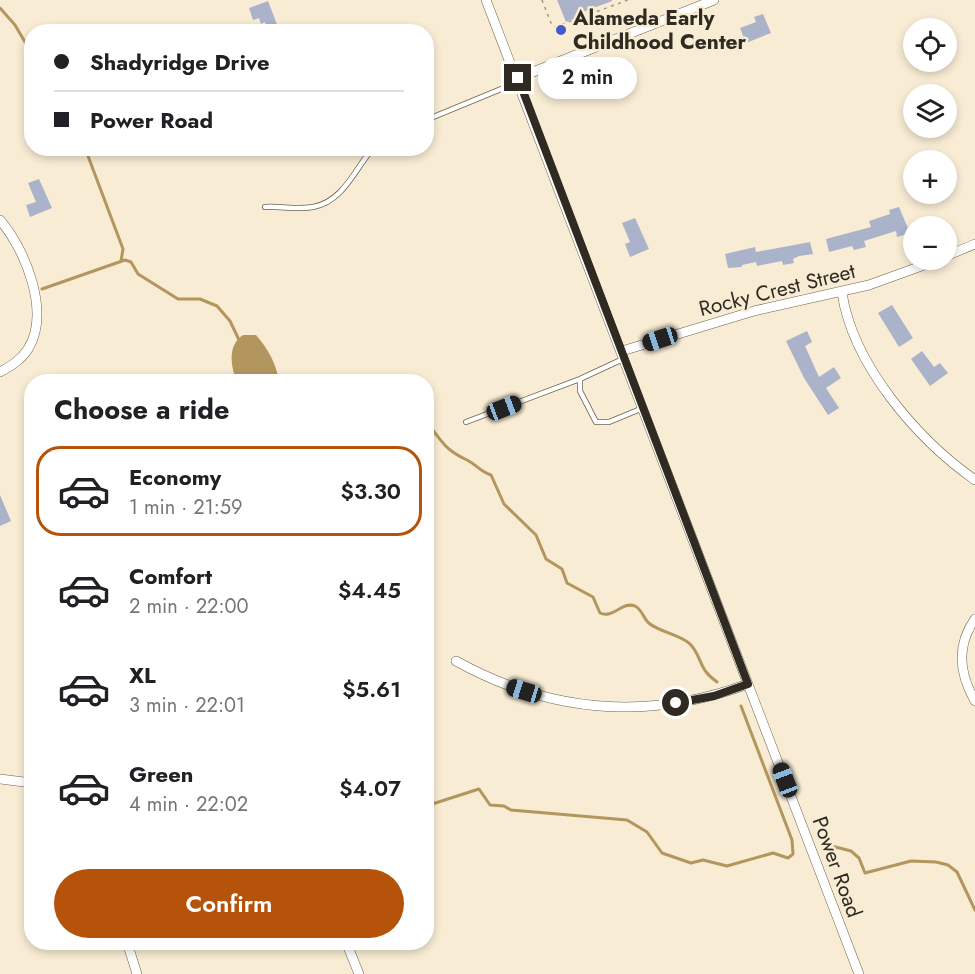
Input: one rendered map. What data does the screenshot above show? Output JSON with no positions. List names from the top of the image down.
{
  "streets": {
    "street": ["Rocky Crest Street", "Power Road"]
  },
  "crossings": [
    ["Rocky Crest Street", "Power Road"]
  ],
  "places": ["Alameda Early Childhood Center"],
  "page": {
    "map_buttons": ["+", "−"],
    "banner": ["Shadyridge Drive", "Power Road"],
    "bubble": "2 min",
    "heading": "Choose a ride",
    "list": [
      {
        "name": "Economy",
        "note": "1 min · 21:59",
        "value": "$3.30"
      },
      {
        "name": "Comfort",
        "note": "2 min · 22:00",
        "value": "$4.45"
      },
      {
        "name": "XL",
        "note": "3 min · 22:01",
        "value": "$5.61"
      },
      {
        "name": "Green",
        "note": "4 min · 22:02",
        "value": "$4.07"
      }
    ],
    "buttons": "Confirm"
  }
}
